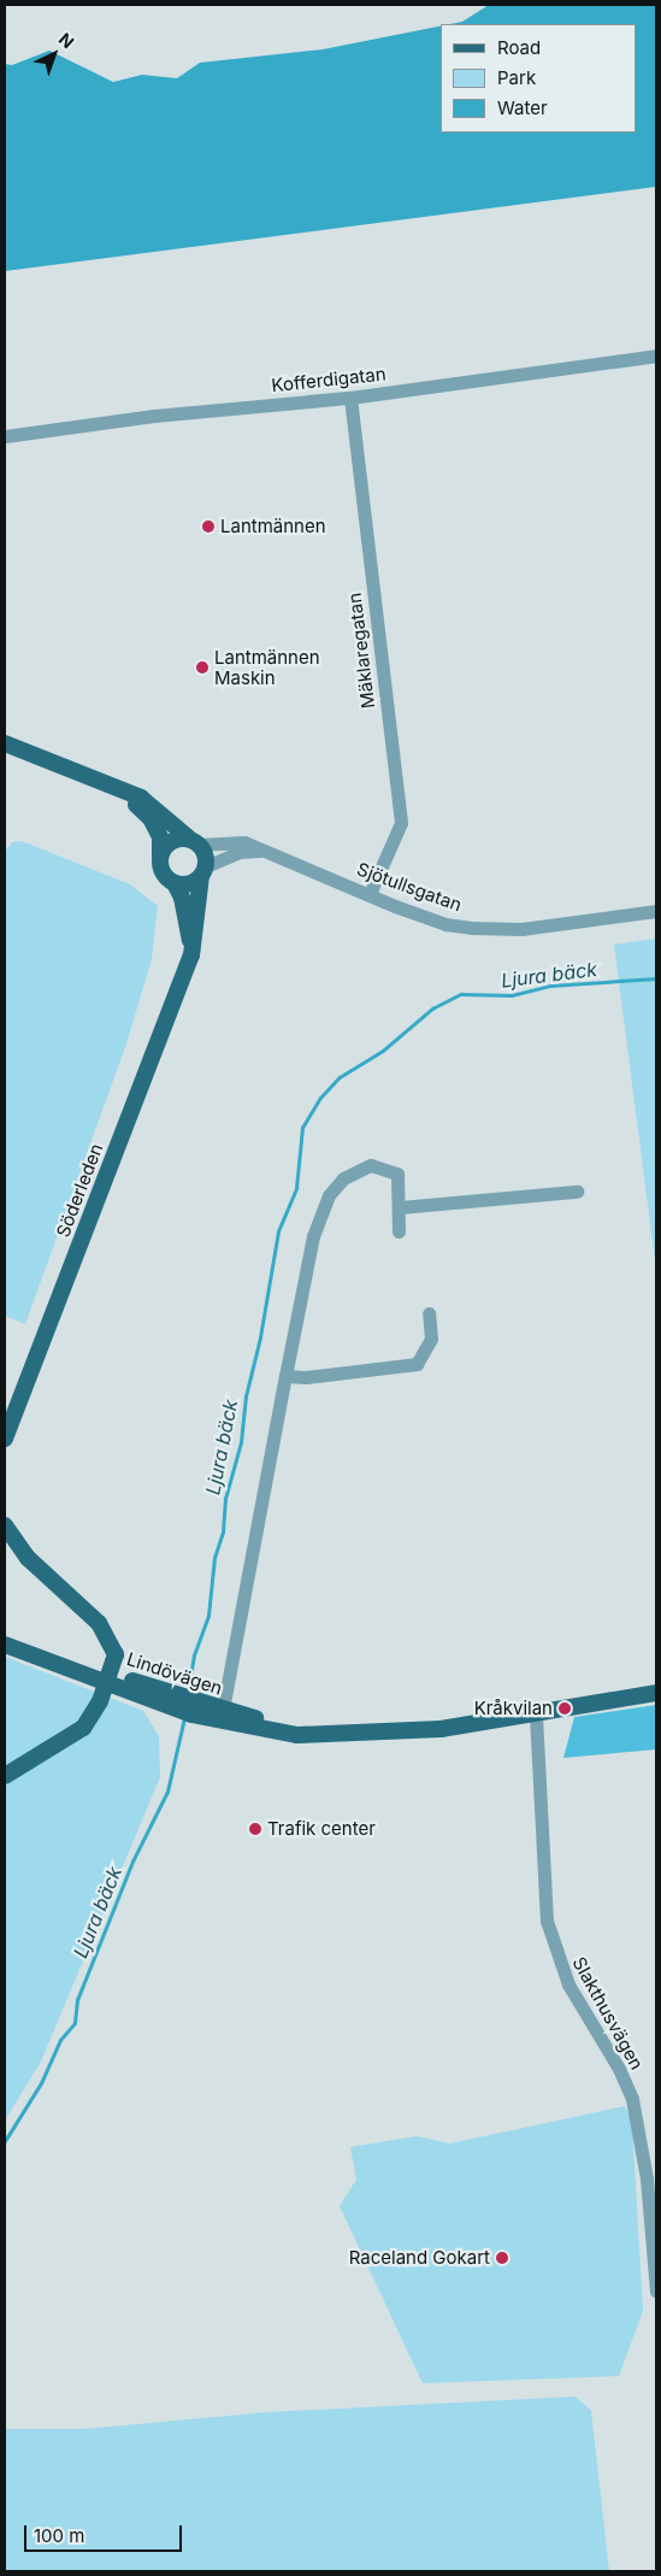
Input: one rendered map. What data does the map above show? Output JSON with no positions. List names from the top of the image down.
{
  "streets": {
    "main road": ["Söderleden", "Lindövägen"],
    "street": [
      "Kofferdigatan",
      "Mäklaregatan",
      "Sjötullsgatan",
      "Slakthusvägen"
    ]
  },
  "crossings": [
    ["Kofferdigatan", "Mäklaregatan"],
    ["Mäklaregatan", "Sjötullsgatan"],
    ["Sjötullsgatan", "Söderleden"],
    ["Lindövägen", "Slakthusvägen"]
  ],
  "water": ["Ljura bäck"],
  "places": [
    "Lantmännen",
    "Lantmännen Maskin",
    "Kråkvilan",
    "Trafik center",
    "Raceland Gokart"
  ],
  "legend": ["Road", "Park", "Water"],
  "scale_bar": "100 m",
  "north": "top right"
}
